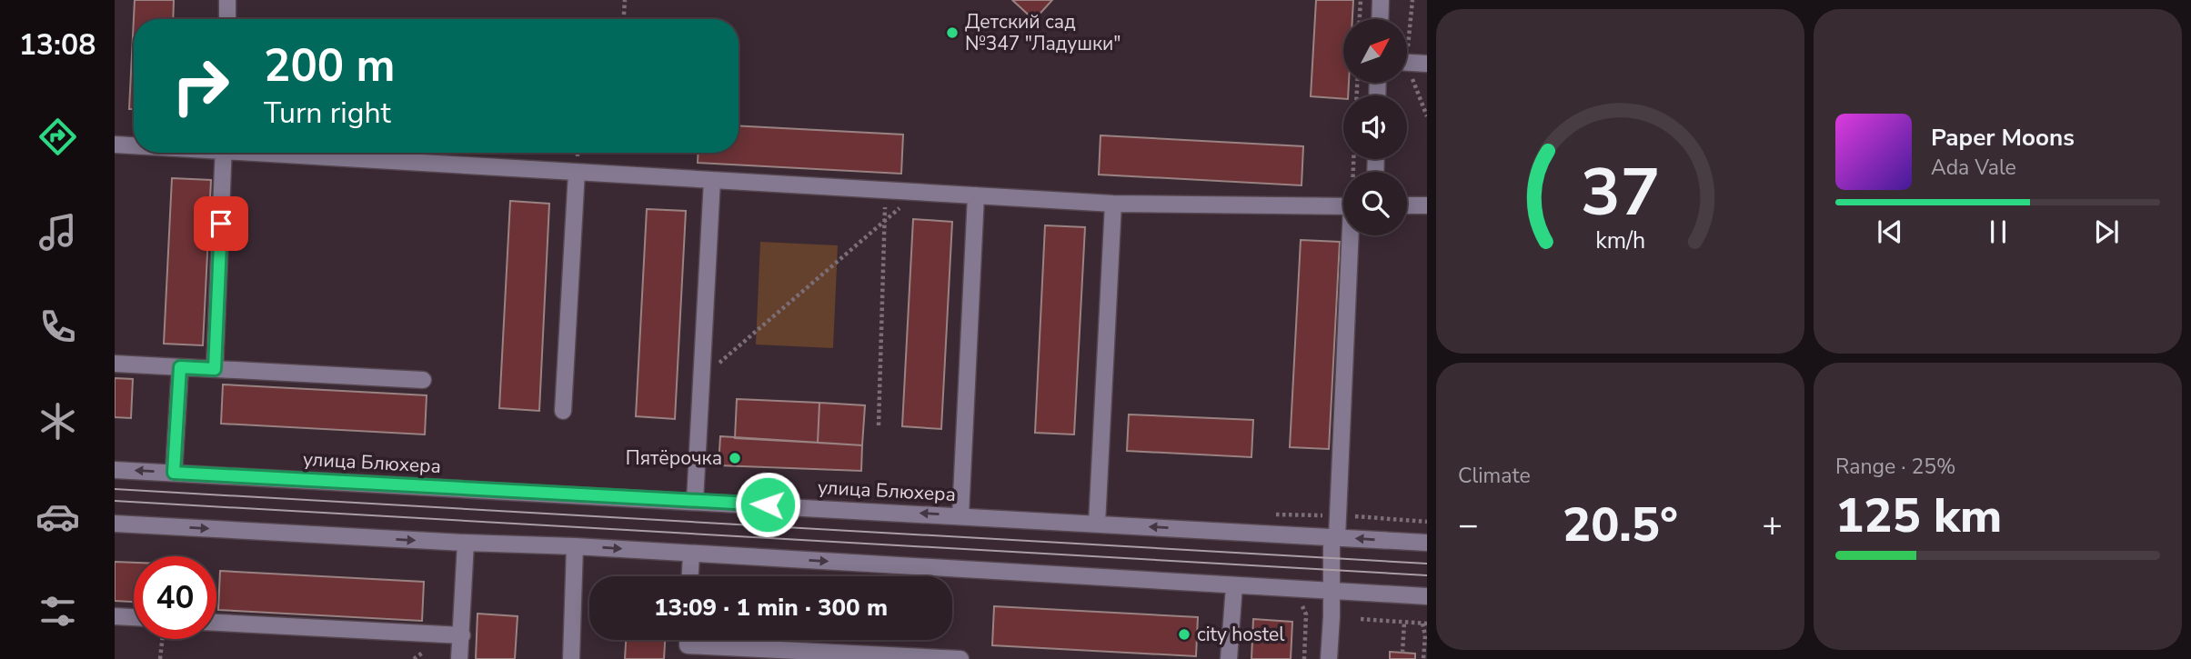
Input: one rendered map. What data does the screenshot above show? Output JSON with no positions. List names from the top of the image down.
{
  "streets": {
    "street": ["улица Блюхера"]
  },
  "places": ["Детский сад №347 \"Ладушки\"", "Пятёрочка", "city hostel"],
  "north": "top right",
  "page": {
    "tabs": "13:08",
    "turn": ["200 m", "Turn right"],
    "song": ["Paper Moons", "Ada Vale"],
    "tile": [
      "Climate",
      ["Range · 25%", "125 km"]
    ],
    "heat": ["−", "20.5°", "+"],
    "limit": "40",
    "trip": "13:09 · 1 min · 300 m",
    "gauge": ["37", "km/h"]
  }
}
